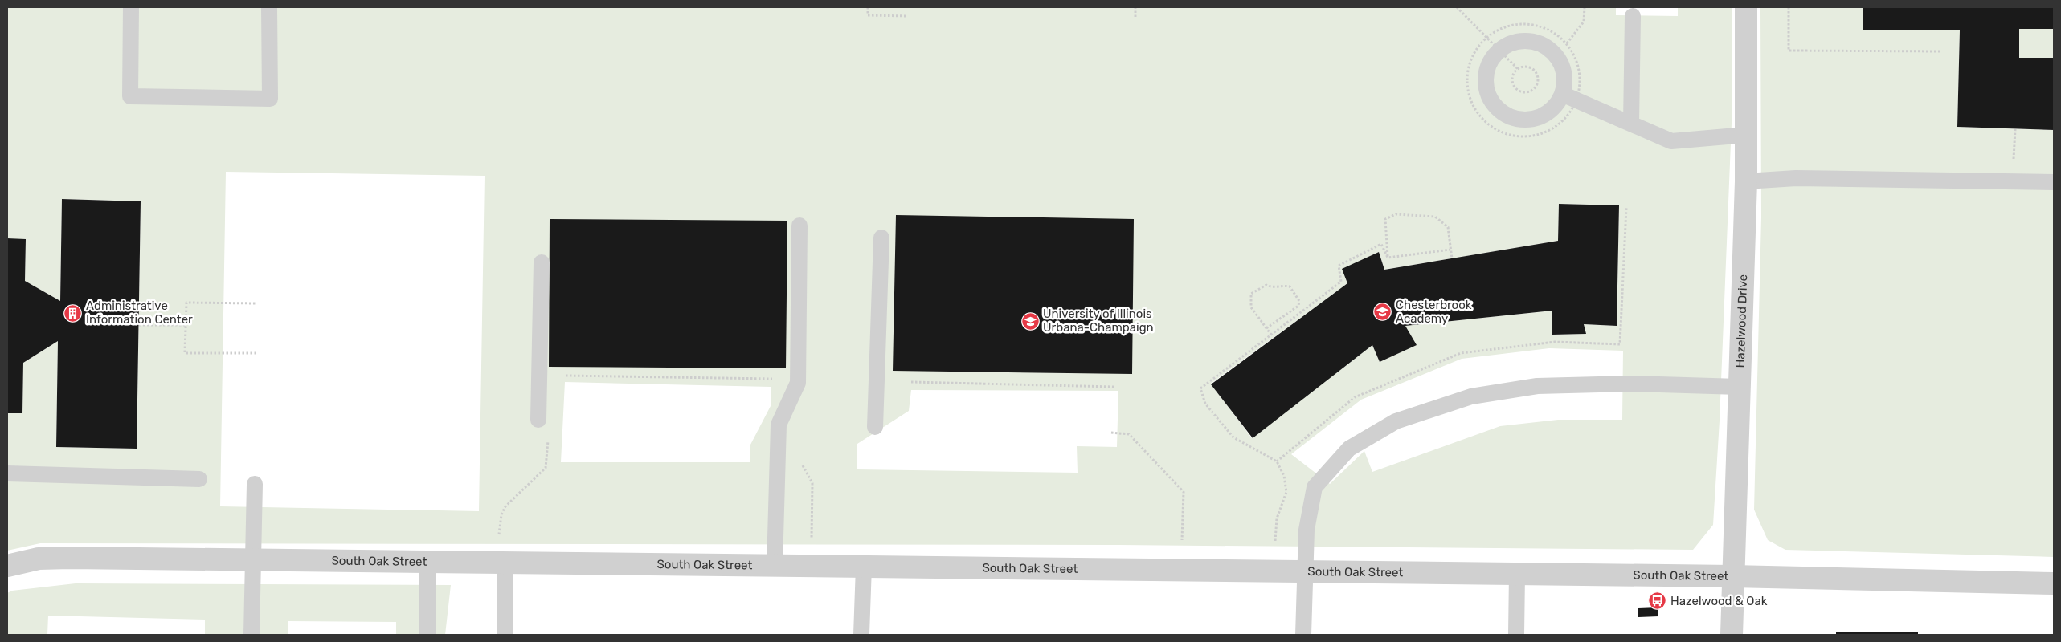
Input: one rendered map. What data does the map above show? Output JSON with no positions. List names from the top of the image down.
{
  "streets": {
    "street": ["Hazelwood Drive", "South Oak Street"]
  },
  "crossings": [
    ["Hazelwood Drive", "South Oak Street"]
  ],
  "places": {
    "school or university": ["Chesterbrook Academy", "University of Illinois Urbana-Champaign"],
    "building": ["Administrative Information Center"],
    "bus stop": ["Hazelwood & Oak"]
  }
}
